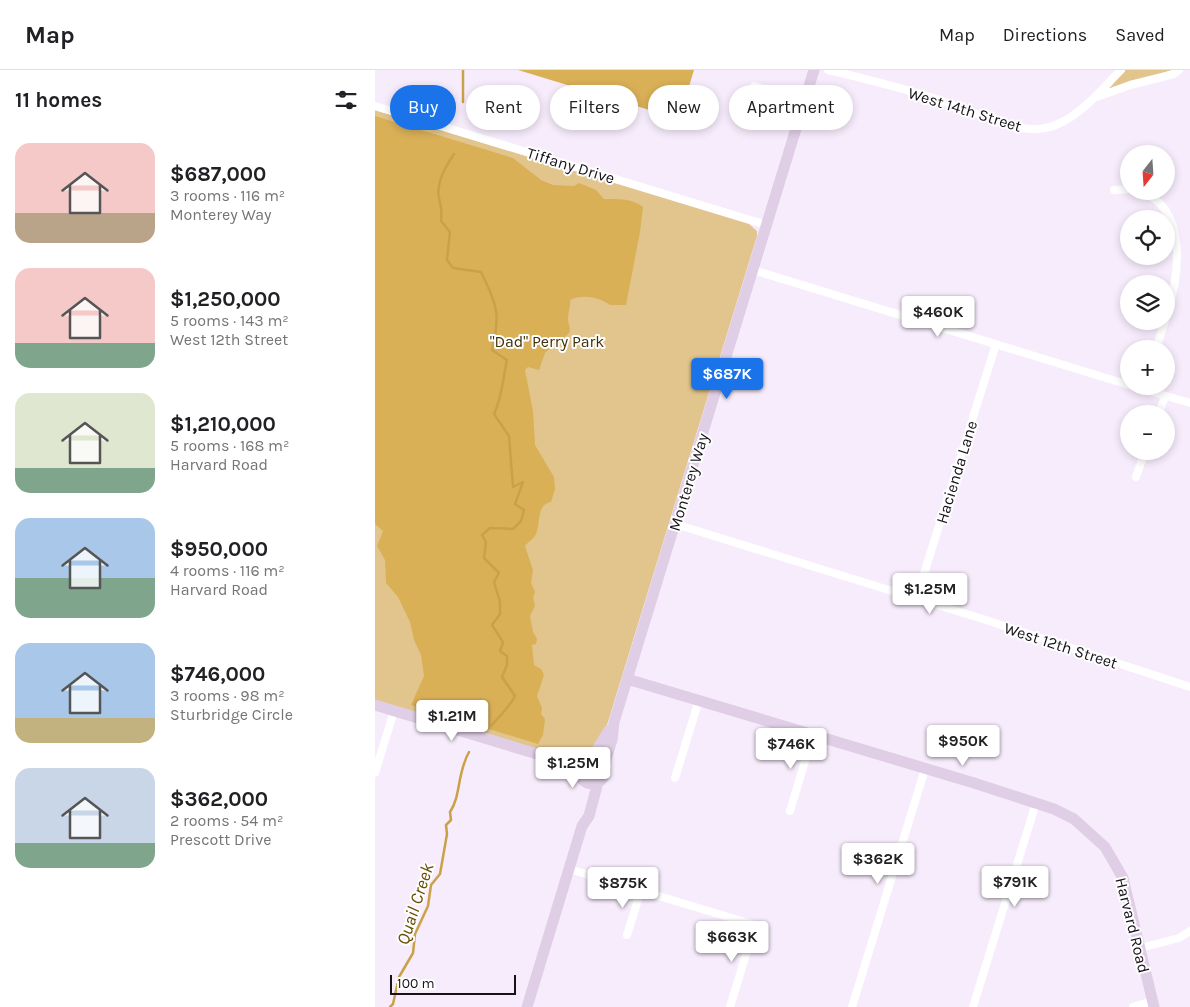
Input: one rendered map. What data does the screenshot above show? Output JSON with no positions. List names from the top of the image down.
{
  "streets": {
    "street": [
      "West 14th Street",
      "Tiffany Drive",
      "Hacienda Lane",
      "Monterey Way",
      "West 12th Street",
      "Harvard Road"
    ]
  },
  "crossings": [
    ["Tiffany Drive", "Monterey Way"],
    ["Hacienda Lane", "West 12th Street"],
    ["Monterey Way", "West 12th Street"],
    ["Monterey Way", "Harvard Road"]
  ],
  "water": ["Quail Creek"],
  "parks": ["\"Dad\" Perry Park"],
  "scale_bar": "100 m",
  "north": "bottom",
  "page": {
    "header": "Map",
    "nav": ["Map", "Directions", "Saved"],
    "heading": "11 homes",
    "chip": [
      "Buy",
      "Rent",
      "Filters",
      "New",
      "Apartment"
    ],
    "list": [
      {
        "name": "$687,000",
        "note": "3 rooms · 116 m² · Monterey Way"
      },
      {
        "name": "$1,250,000",
        "note": "5 rooms · 143 m² · West 12th Street"
      },
      {
        "name": "$1,210,000",
        "note": "5 rooms · 168 m² · Harvard Road"
      },
      {
        "name": "$950,000",
        "note": "4 rooms · 116 m² · Harvard Road"
      },
      {
        "name": "$746,000",
        "note": "3 rooms · 98 m² · Sturbridge Circle"
      },
      {
        "name": "$362,000",
        "note": "2 rooms · 54 m² · Prescott Drive"
      }
    ],
    "map_buttons": ["+", "−"],
    "price": [
      "$460K",
      "$687K",
      "$1.25M",
      "$1.21M",
      "$950K",
      "$746K",
      "$1.25M",
      "$362K",
      "$791K",
      "$875K",
      "$663K"
    ],
    "scale": "100 m"
  }
}
